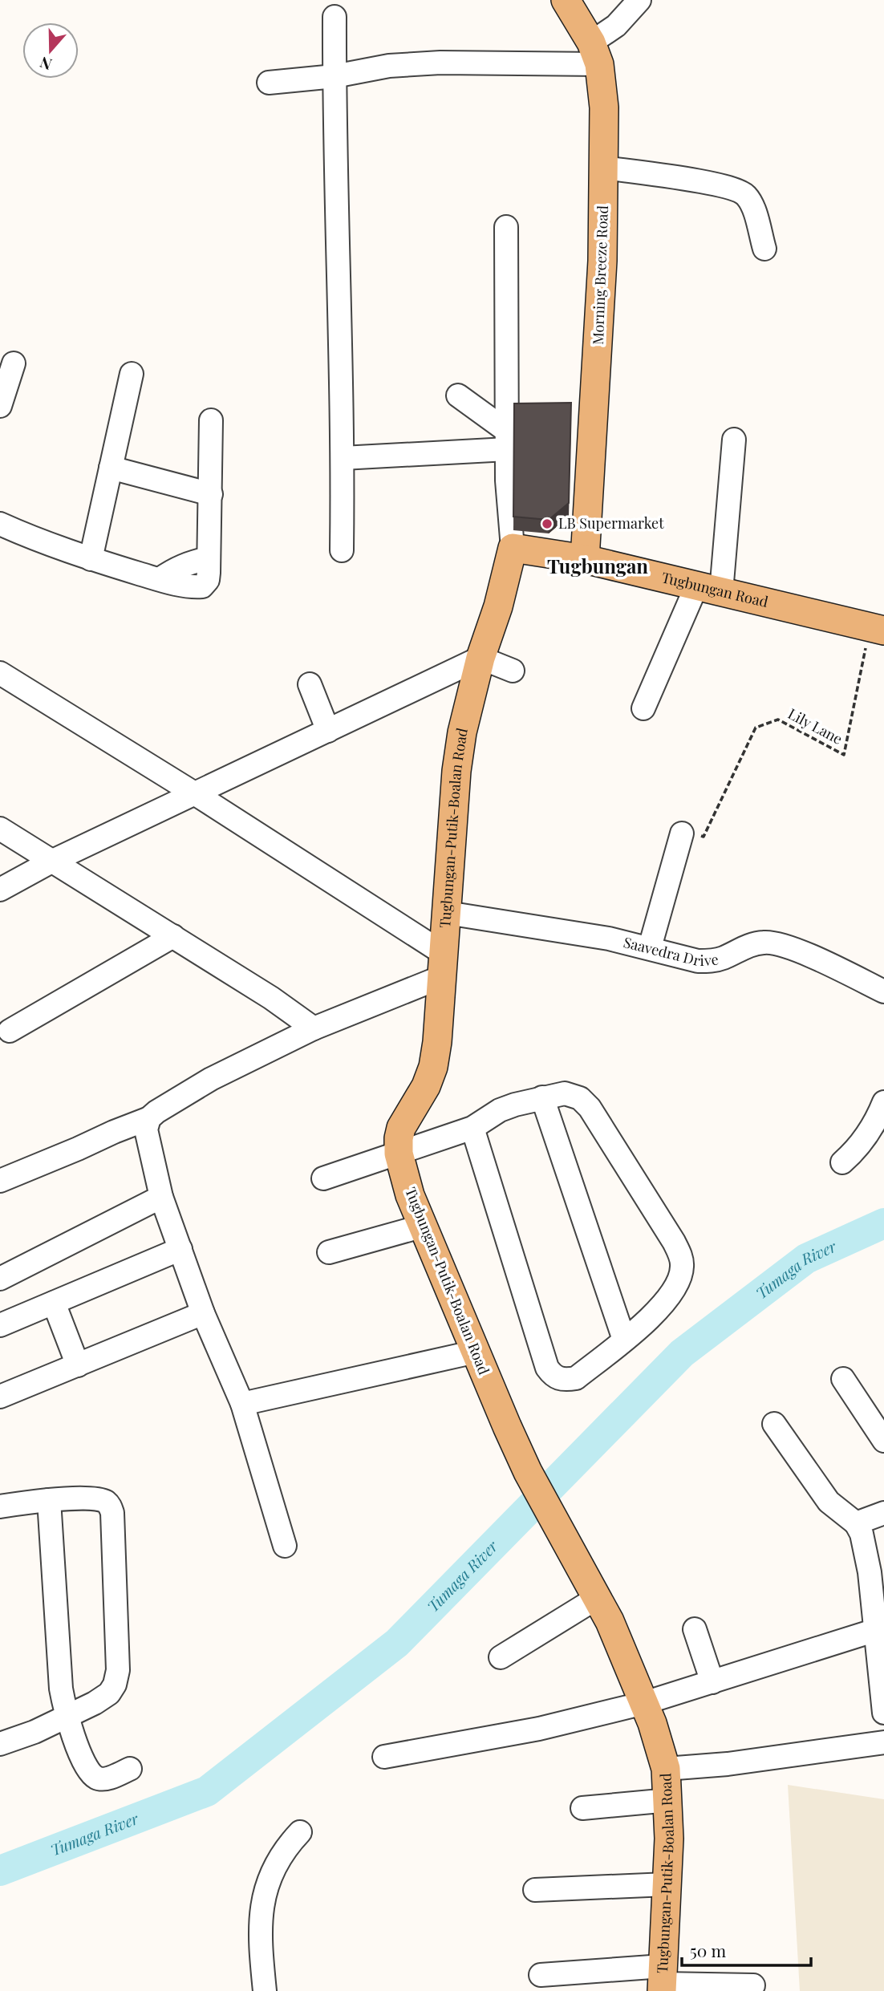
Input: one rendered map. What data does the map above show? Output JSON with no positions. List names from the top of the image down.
{
  "streets": {
    "main road": ["Morning Breeze Road", "Tugbungan Road", "Tugbungan-Putik-Boalan Road"],
    "street": ["Saavedra Drive"],
    "path": ["Lily Lane"]
  },
  "crossings": [
    ["Morning Breeze Road", "Tugbungan Road"],
    ["Tugbungan Road", "Lily Lane"],
    ["Tugbungan Road", "Tugbungan-Putik-Boalan Road"],
    ["Tugbungan-Putik-Boalan Road", "Saavedra Drive"]
  ],
  "districts": ["Tugbungan"],
  "water": ["Tumaga River"],
  "places": ["LB Supermarket"],
  "scale_bar": "50 m",
  "north": "bottom"
}
